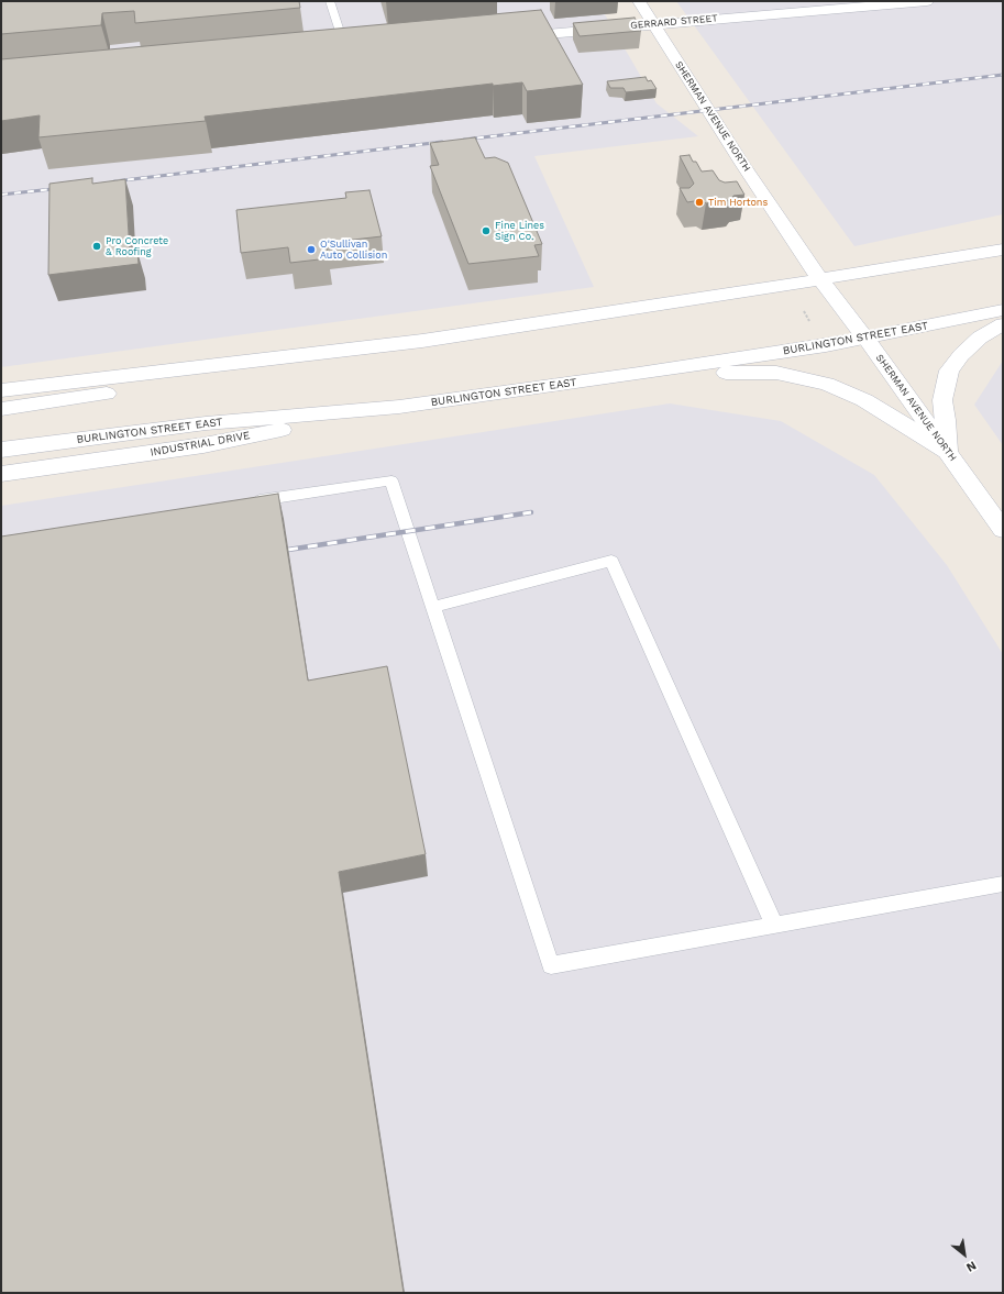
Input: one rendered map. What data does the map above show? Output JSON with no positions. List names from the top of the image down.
{
  "streets": {
    "main road": [
      "GERRARD STREET",
      "SHERMAN AVENUE NORTH",
      "BURLINGTON STREET EAST",
      "INDUSTRIAL DRIVE"
    ]
  },
  "crossings": [
    ["GERRARD STREET", "SHERMAN AVENUE NORTH"],
    ["SHERMAN AVENUE NORTH", "BURLINGTON STREET EAST"],
    ["BURLINGTON STREET EAST", "INDUSTRIAL DRIVE"]
  ],
  "places": [
    "Tim Hortons",
    "Fine Lines Sign Co.",
    "Pro Concrete & Roofing",
    "O'Sullivan Auto Collision"
  ],
  "north": "bottom right"
}
